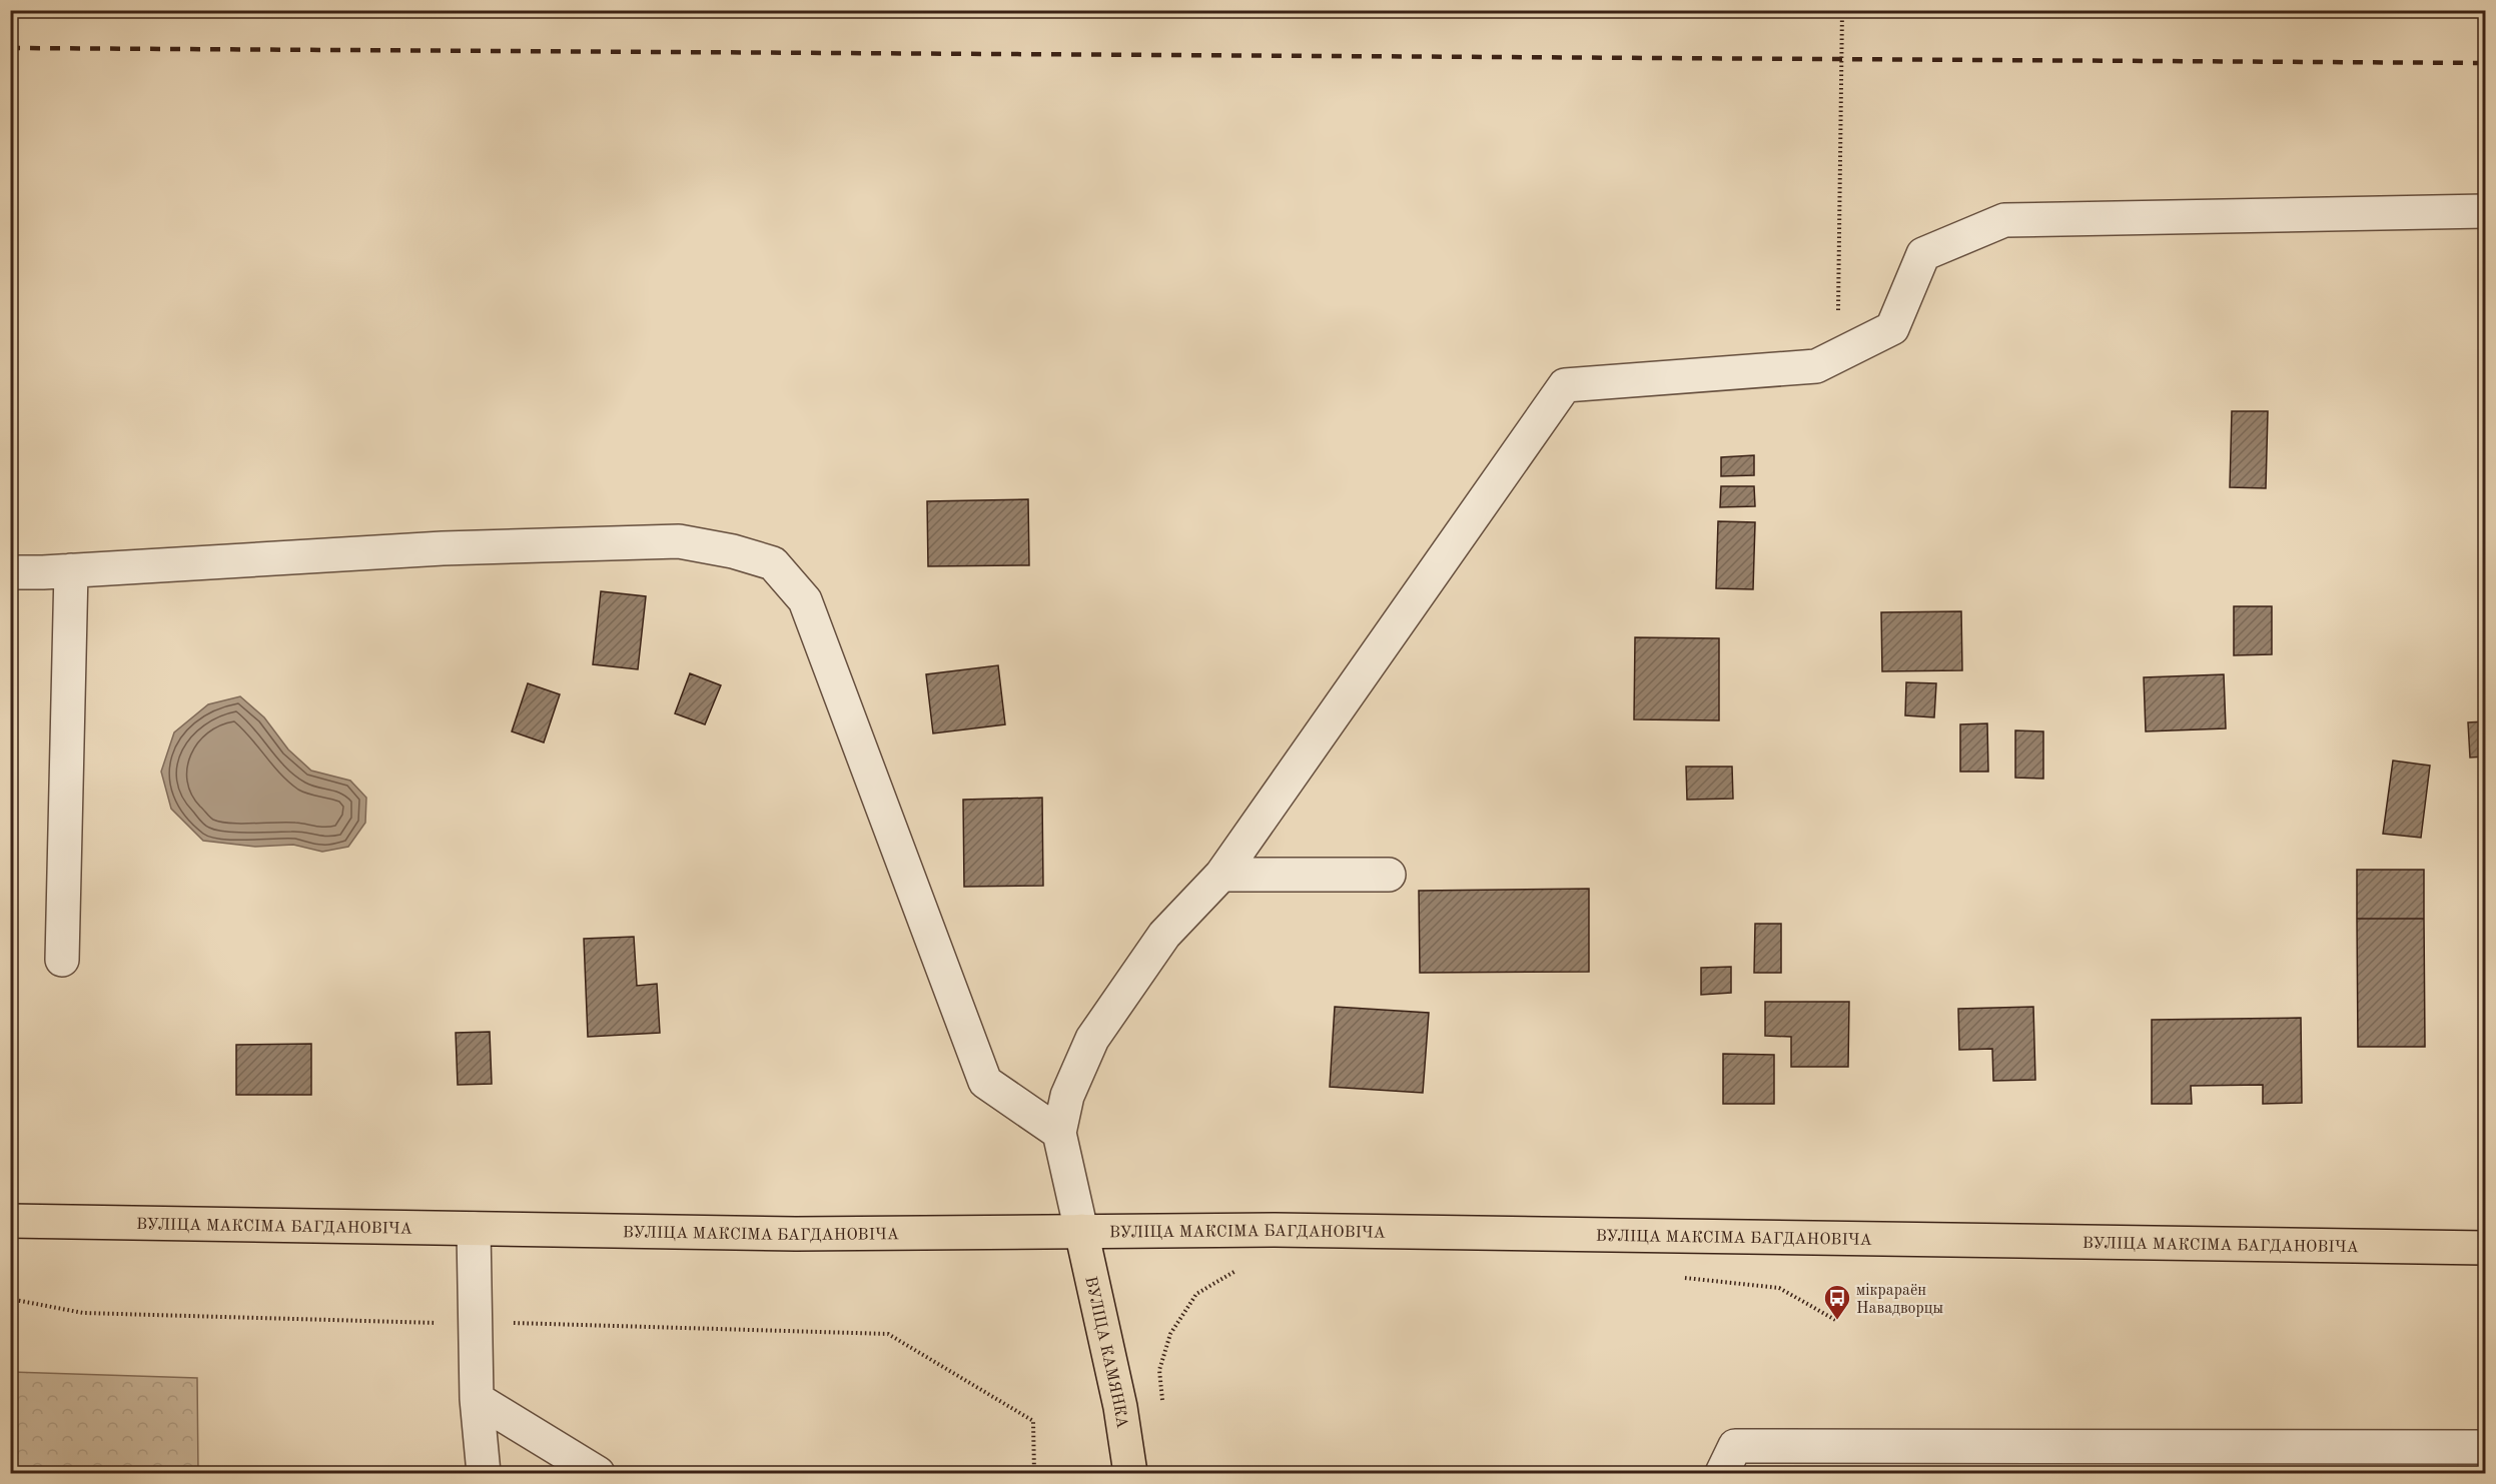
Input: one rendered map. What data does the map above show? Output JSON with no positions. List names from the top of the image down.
{
  "streets": {
    "main road": ["ВУЛІЦА МАКСІМА БАГДАНОВІЧА", "ВУЛІЦА КАМЯНКА"]
  },
  "crossings": [
    ["ВУЛІЦА МАКСІМА БАГДАНОВІЧА", "ВУЛІЦА КАМЯНКА"]
  ],
  "places": {
    "bus stop": ["мікрараён Навадворцы"]
  }
}
